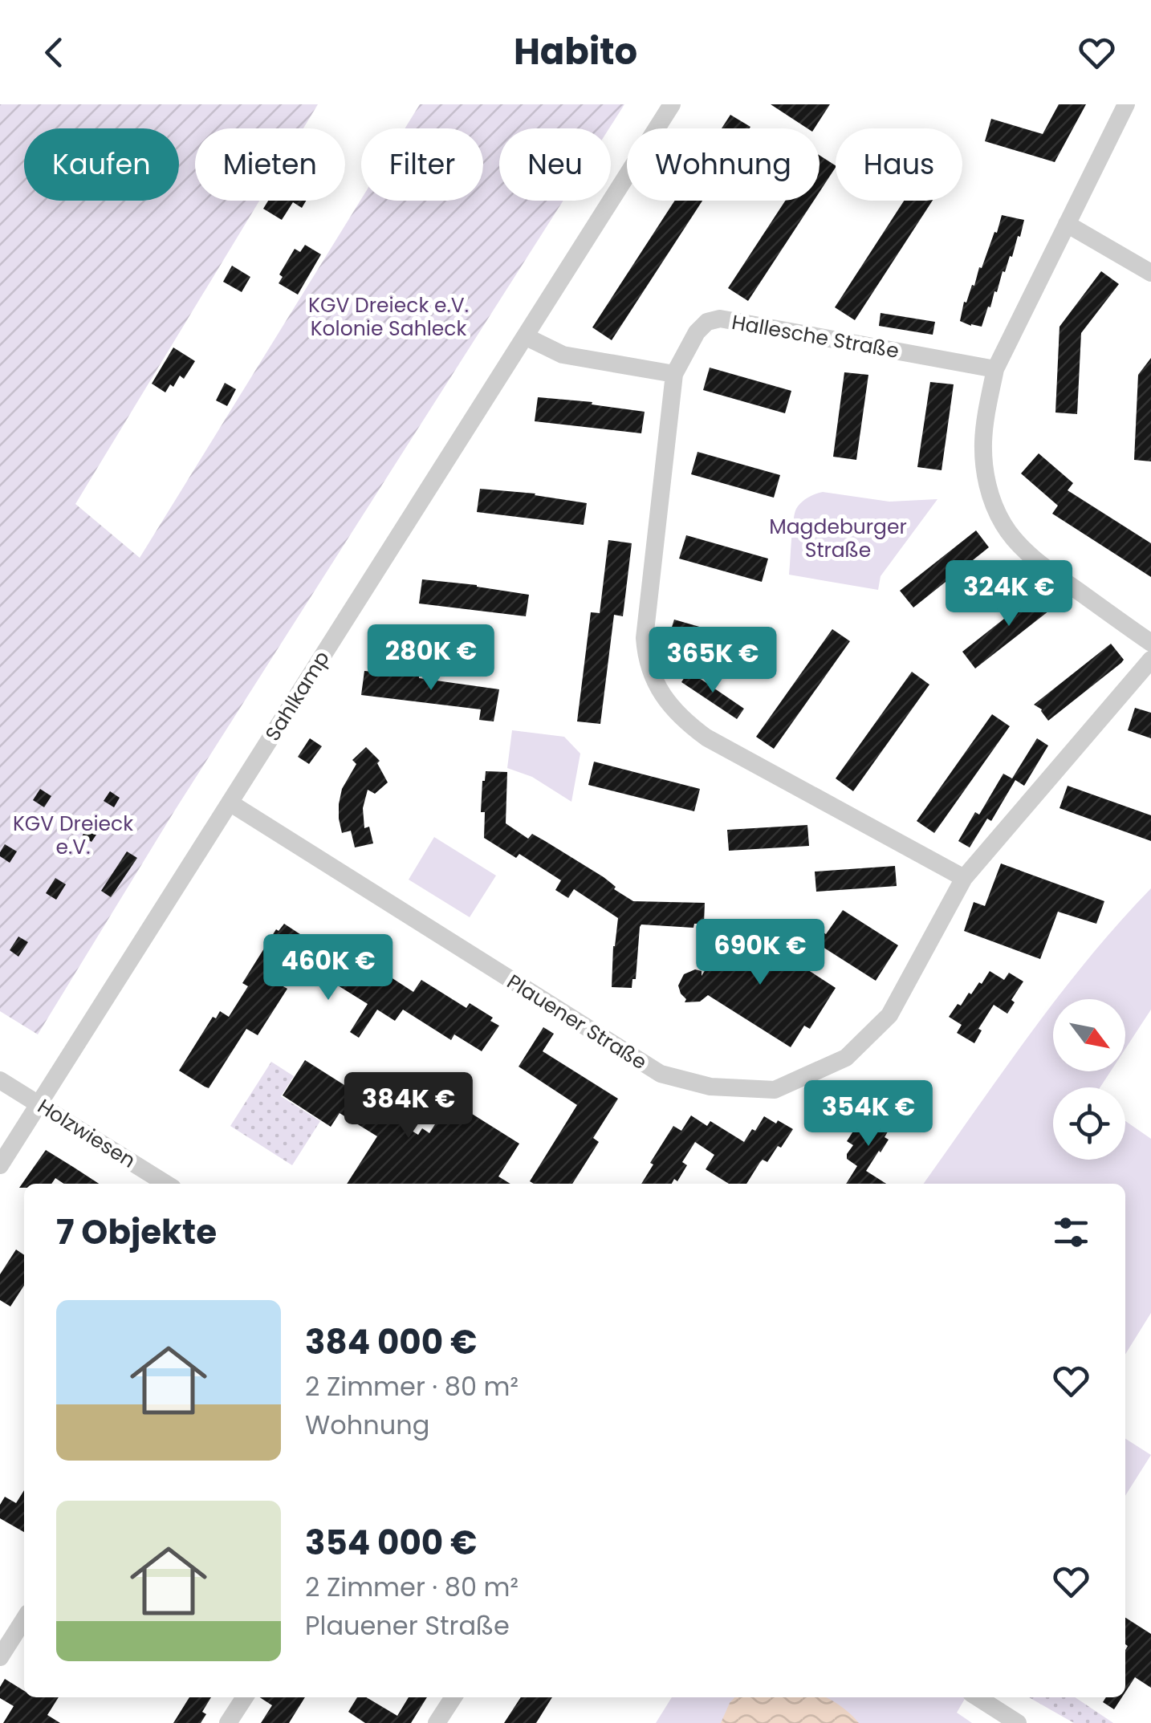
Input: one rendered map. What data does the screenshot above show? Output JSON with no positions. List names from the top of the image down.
{
  "streets": {
    "street": [
      "Hallesche Straße",
      "Sahlkamp",
      "Plauener Straße",
      "Holzwiesen"
    ]
  },
  "crossings": [
    ["Sahlkamp", "Plauener Straße"],
    ["Sahlkamp", "Holzwiesen"]
  ],
  "parks": ["KGV Dreieck e.V. Kolonie Sahleck", "Magdeburger Straße", "KGV Dreieck e.V."],
  "north": "bottom right",
  "page": {
    "header": "Habito",
    "chip": [
      "Kaufen",
      "Mieten",
      "Filter",
      "Neu",
      "Wohnung",
      "Haus"
    ],
    "price": [
      "324K €",
      "280K €",
      "365K €",
      "690K €",
      "460K €",
      "384K €",
      "354K €"
    ],
    "heading": "7 Objekte",
    "list": [
      {
        "name": "384 000 €",
        "note": "2 Zimmer · 80 m² · Wohnung"
      },
      {
        "name": "354 000 €",
        "note": "2 Zimmer · 80 m² · Plauener Straße"
      }
    ]
  }
}
